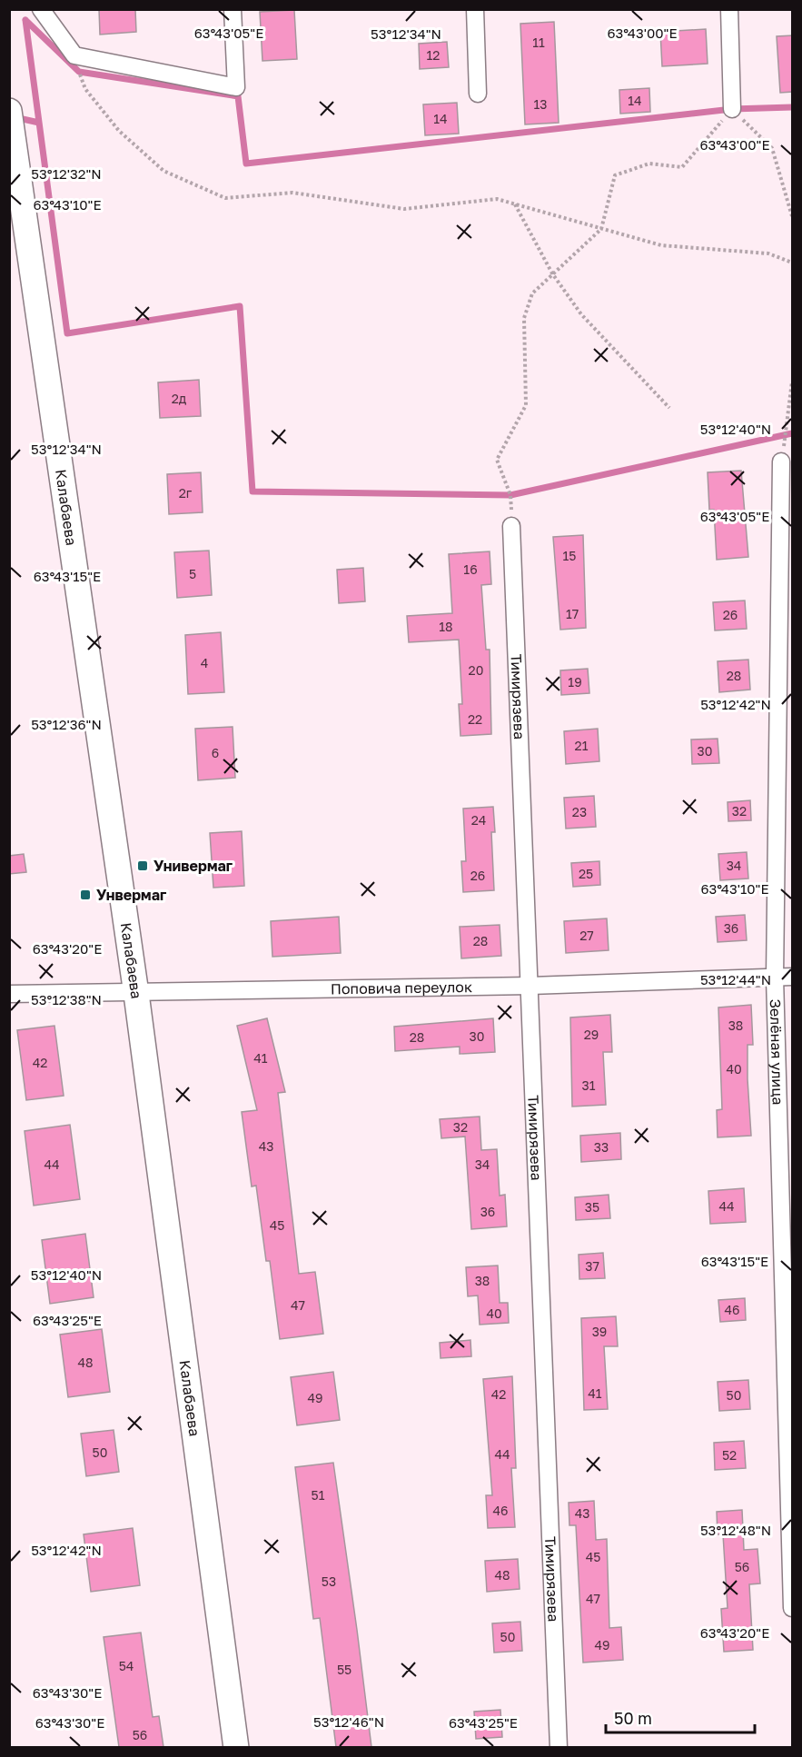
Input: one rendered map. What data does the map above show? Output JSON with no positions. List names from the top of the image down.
{
  "streets": {
    "street": [
      "Калабаева",
      "Тимирязева",
      "Поповича переулок",
      "Зелёная улица"
    ]
  },
  "crossings": [
    ["Калабаева", "Поповича переулок"],
    ["Тимирязева", "Поповича переулок"],
    ["Поповича переулок", "Зелёная улица"]
  ],
  "places": {
    "transit": ["Универмаг", "Унвермаг"]
  },
  "house_numbers": [
    "11",
    "12",
    "14",
    "13",
    "14",
    "2д",
    "2г",
    "15",
    "16",
    "5",
    "17",
    "26",
    "18",
    "4",
    "20",
    "28",
    "19",
    "22",
    "21",
    "30",
    "6",
    "32",
    "23",
    "24",
    "34",
    "25",
    "26",
    "36",
    "27",
    "28",
    "38",
    "29",
    "30",
    "28",
    "41",
    "42",
    "40",
    "31",
    "32",
    "43",
    "33",
    "44",
    "34",
    "44",
    "35",
    "36",
    "45",
    "37",
    "38",
    "47",
    "46",
    "40",
    "39",
    "48",
    "41",
    "42",
    "50",
    "49",
    "50",
    "44",
    "52",
    "51",
    "46",
    "43",
    "45",
    "56",
    "48",
    "53",
    "47",
    "50",
    "49",
    "54",
    "55",
    "56"
  ],
  "scale_bar": "50 m",
  "coordinates": [
    "63°43'05\"E",
    "63°43'00\"E",
    "53°12'34\"N",
    "53°12'32\"N",
    "63°43'10\"E",
    "53°12'40\"N",
    "63°43'15\"E",
    "53°12'42\"N",
    "53°12'36\"N",
    "63°43'20\"E",
    "53°12'44\"N",
    "53°12'38\"N",
    "63°43'25\"E",
    "53°12'48\"N",
    "63°43'30\"E",
    "53°12'46\"N"
  ]
}
